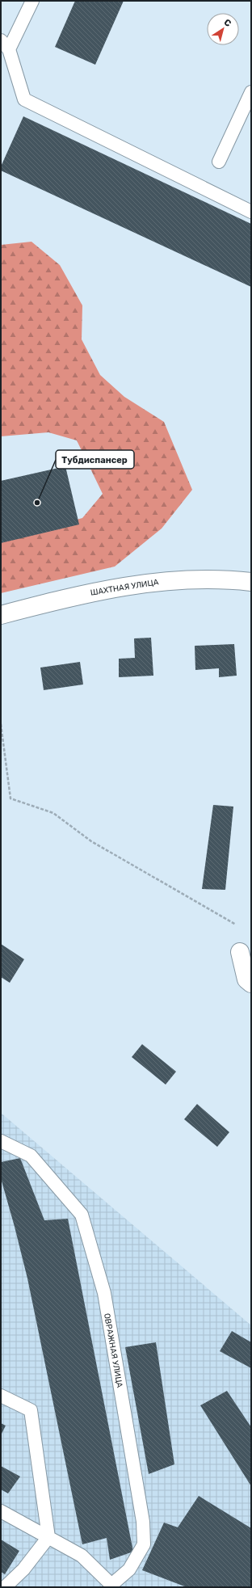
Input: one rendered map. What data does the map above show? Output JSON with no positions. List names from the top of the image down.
{
  "streets": {
    "main road": ["ШАХТНАЯ УЛИЦА"],
    "lane": ["ОВРАЖНАЯ УЛИЦА"]
  },
  "places": ["Тубдиспансер"],
  "north": "top right"
}
